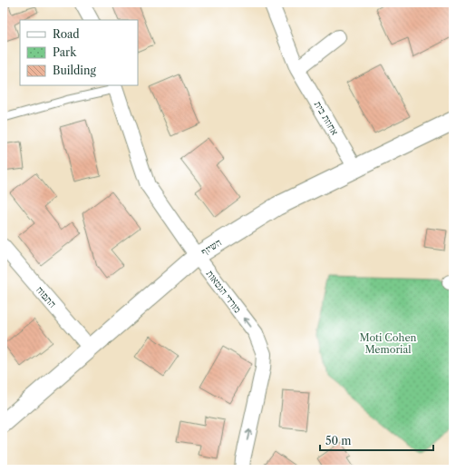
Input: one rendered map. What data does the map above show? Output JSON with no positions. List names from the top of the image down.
{
  "streets": {
    "street": [
      "אחוזת בית",
      "השיזף",
      "מורדי הגטאות",
      "התפוח"
    ]
  },
  "crossings": [
    ["אחוזת בית", "השיזף"],
    ["השיזף", "מורדי הגטאות"],
    ["השיזף", "התפוח"]
  ],
  "one_way": ["מורדי הגטאות"],
  "parks": ["Moti Cohen Memorial"],
  "legend": ["Road", "Park", "Building"],
  "scale_bar": "50 m"
}
